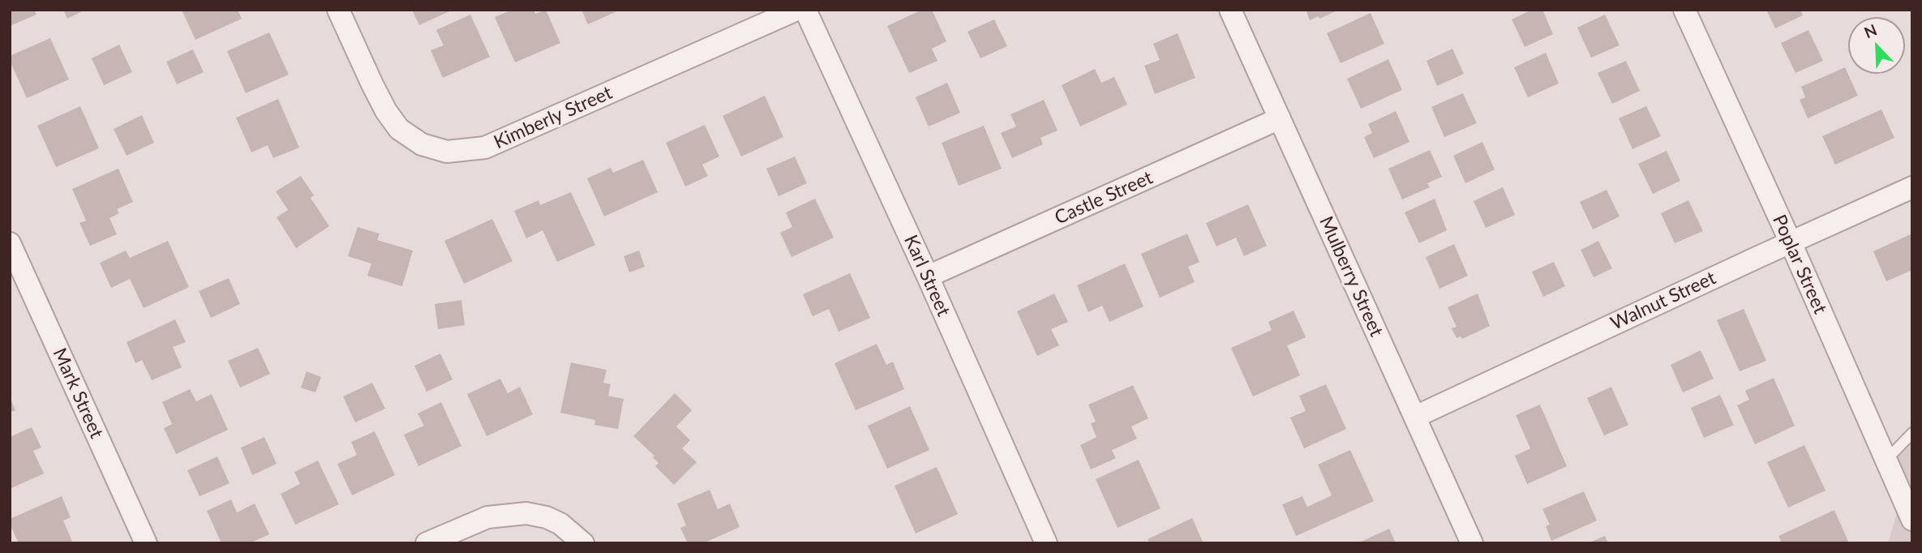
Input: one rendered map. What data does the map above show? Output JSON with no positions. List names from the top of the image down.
{
  "streets": {
    "street": [
      "Kimberly Street",
      "Castle Street",
      "Poplar Street",
      "Karl Street",
      "Mulberry Street",
      "Walnut Street",
      "Mark Street"
    ]
  },
  "crossings": [
    ["Castle Street", "Karl Street"],
    ["Castle Street", "Mulberry Street"],
    ["Poplar Street", "Walnut Street"],
    ["Mulberry Street", "Walnut Street"]
  ],
  "north": "top left"
}
